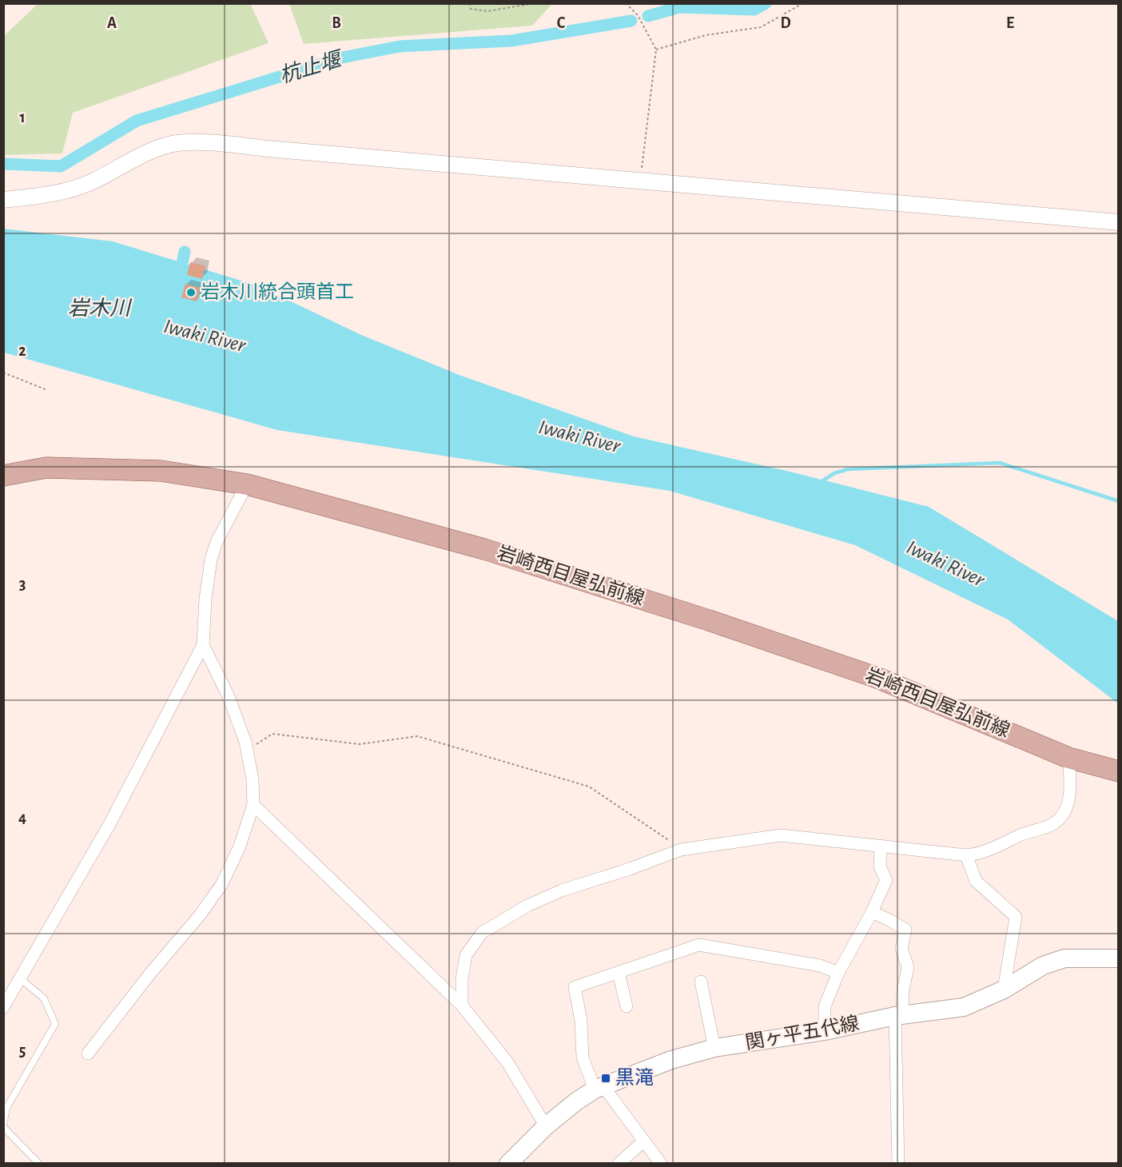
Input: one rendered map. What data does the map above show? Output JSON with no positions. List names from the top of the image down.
{
  "streets": {
    "main road": ["岩崎西目屋弘前線", "関ヶ平五代線"]
  },
  "water": ["杭止堰", "岩木川", "Iwaki River"],
  "places": {
    "other": ["岩木川統合頭首工"],
    "transit": ["黒滝"]
  },
  "grid": {
    "columns": [
      "A",
      "B",
      "C",
      "D",
      "E"
    ],
    "rows": [
      "1",
      "2",
      "3",
      "4",
      "5"
    ]
  }
}
